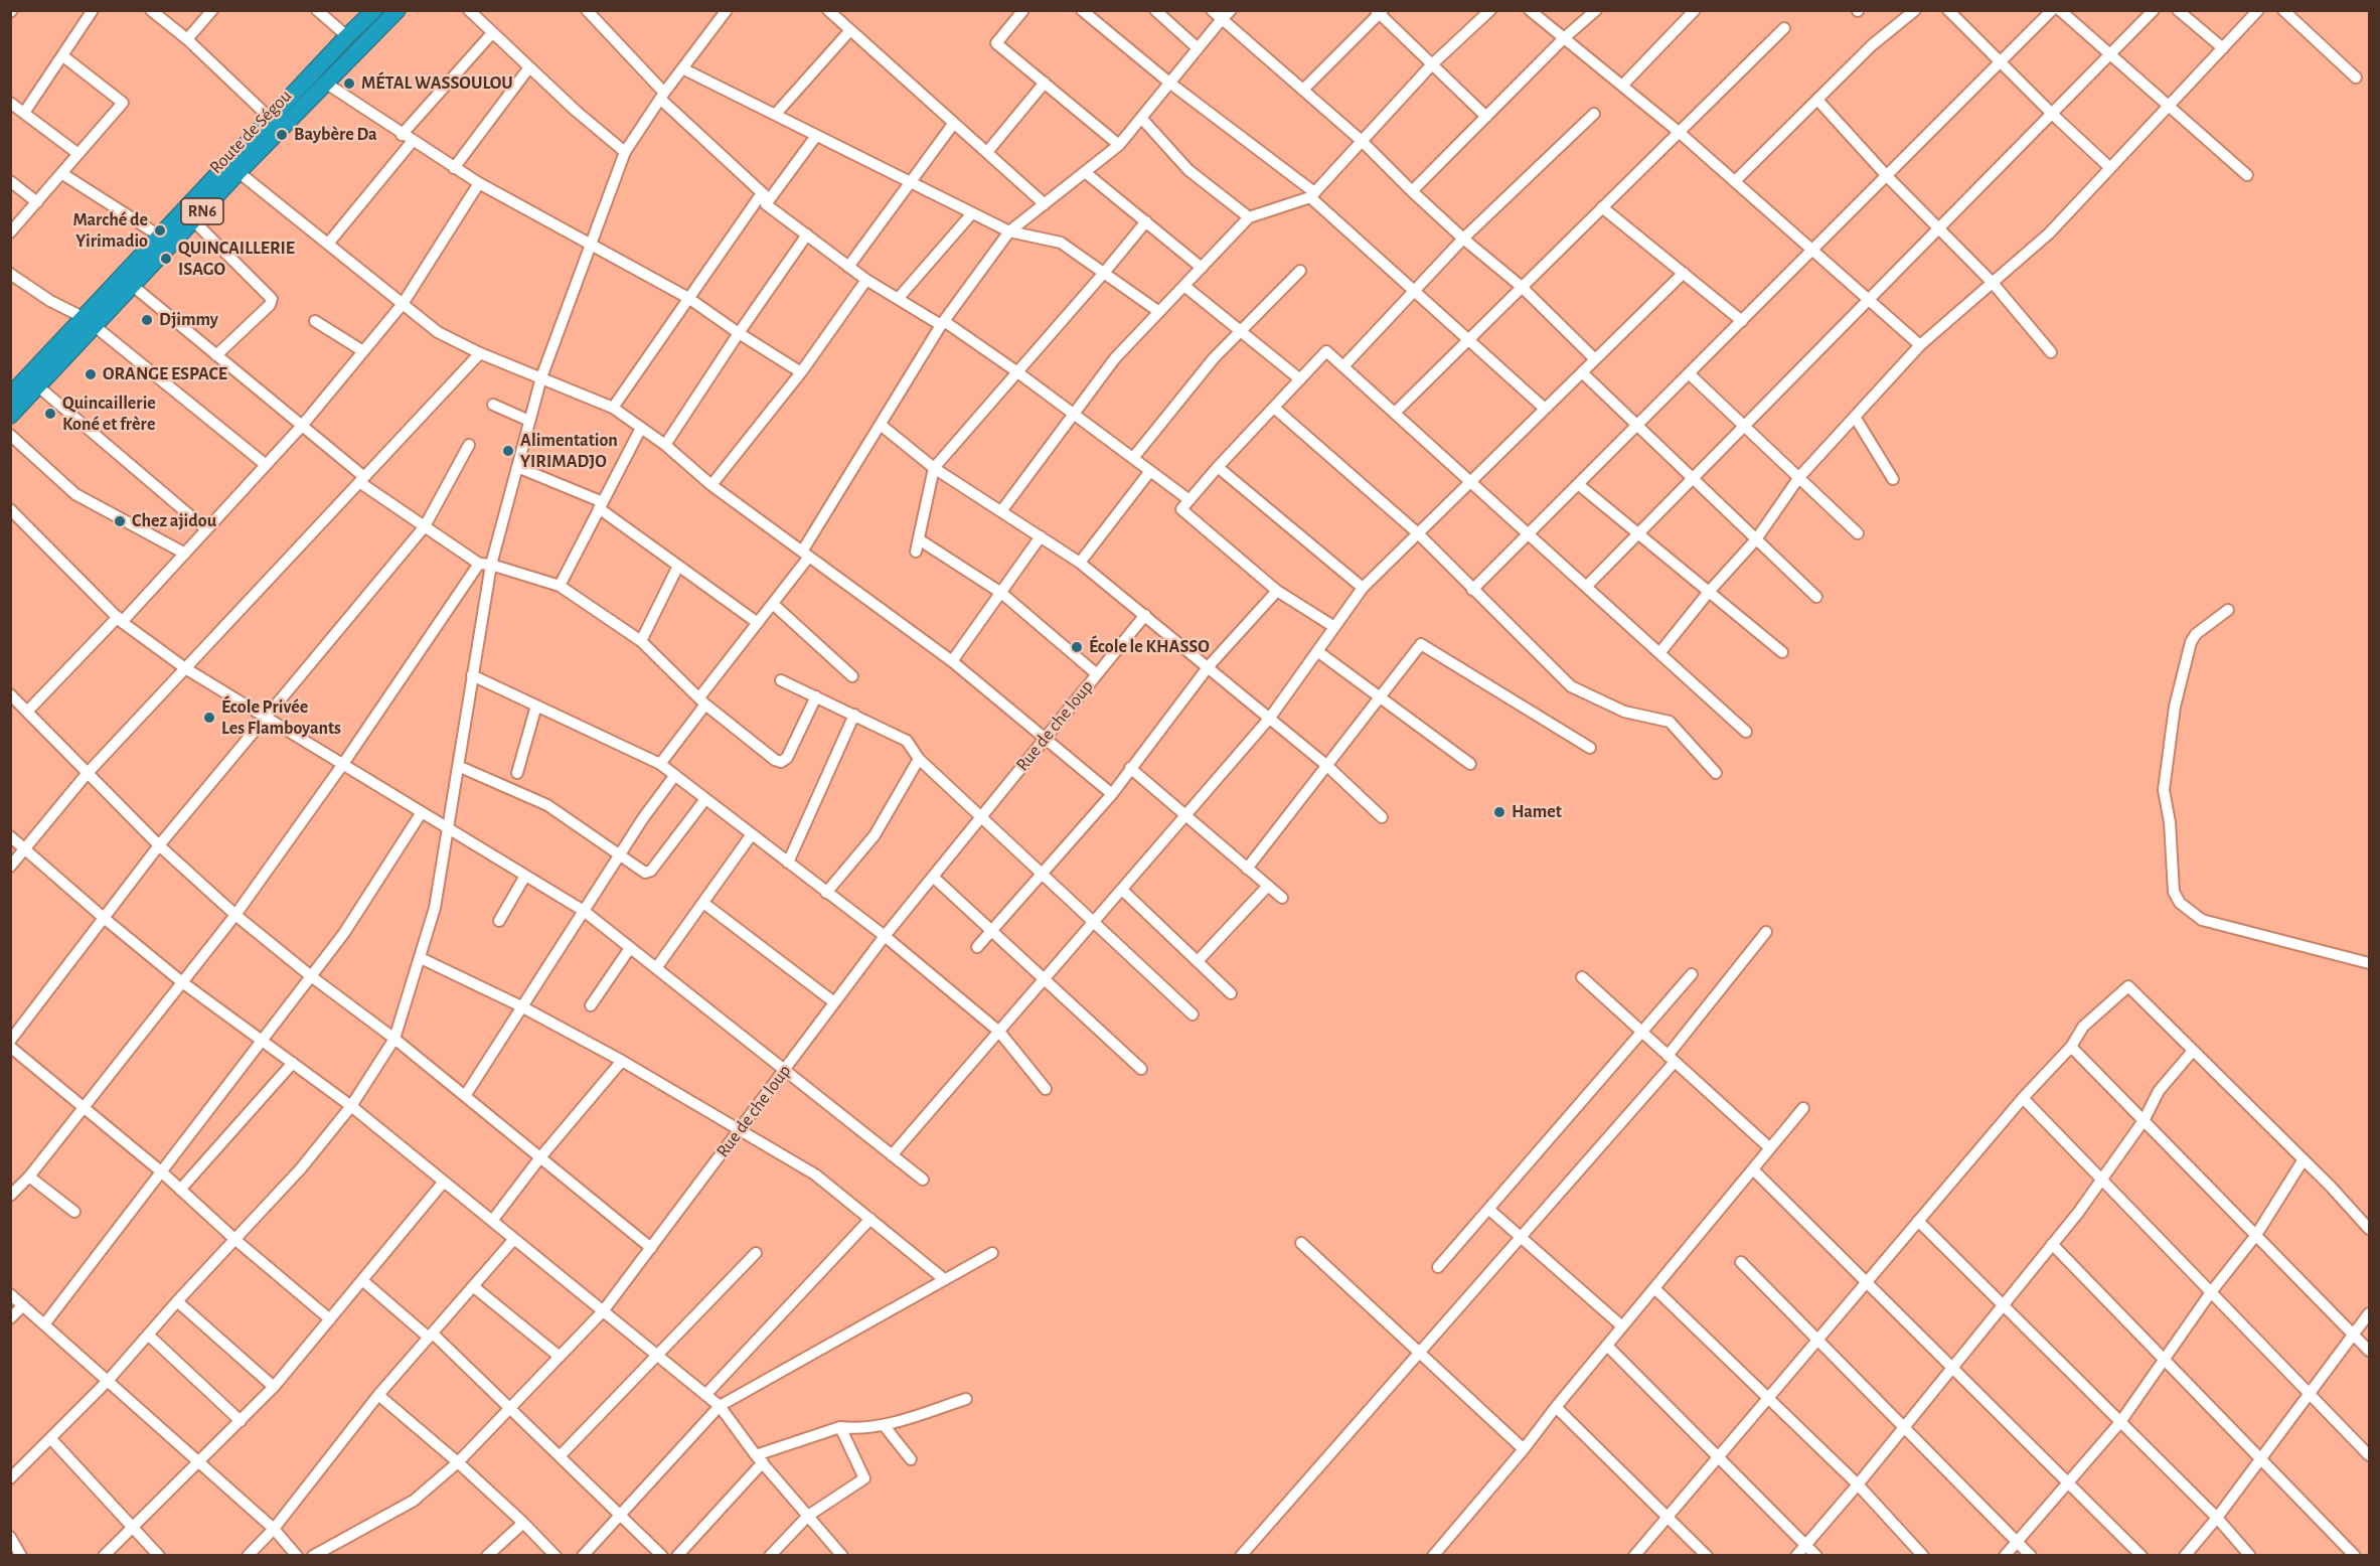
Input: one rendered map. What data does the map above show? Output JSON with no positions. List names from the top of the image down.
{
  "streets": {
    "highway": ["Route de Ségou", "RN6"],
    "street": ["Rue de che loup"]
  },
  "places": [
    "MÉTAL WASSOULOU",
    "Baybère Da",
    "Marché de Yirimadio",
    "QUINCAILLERIE ISAGO",
    "Djimmy",
    "ORANGE ESPACE",
    "Quincaillerie Koné et frère",
    "Alimentation YIRIMADJO",
    "Chez ajidou",
    "École le KHASSO",
    "École Privée Les Flamboyants",
    "Hamet"
  ]
}
